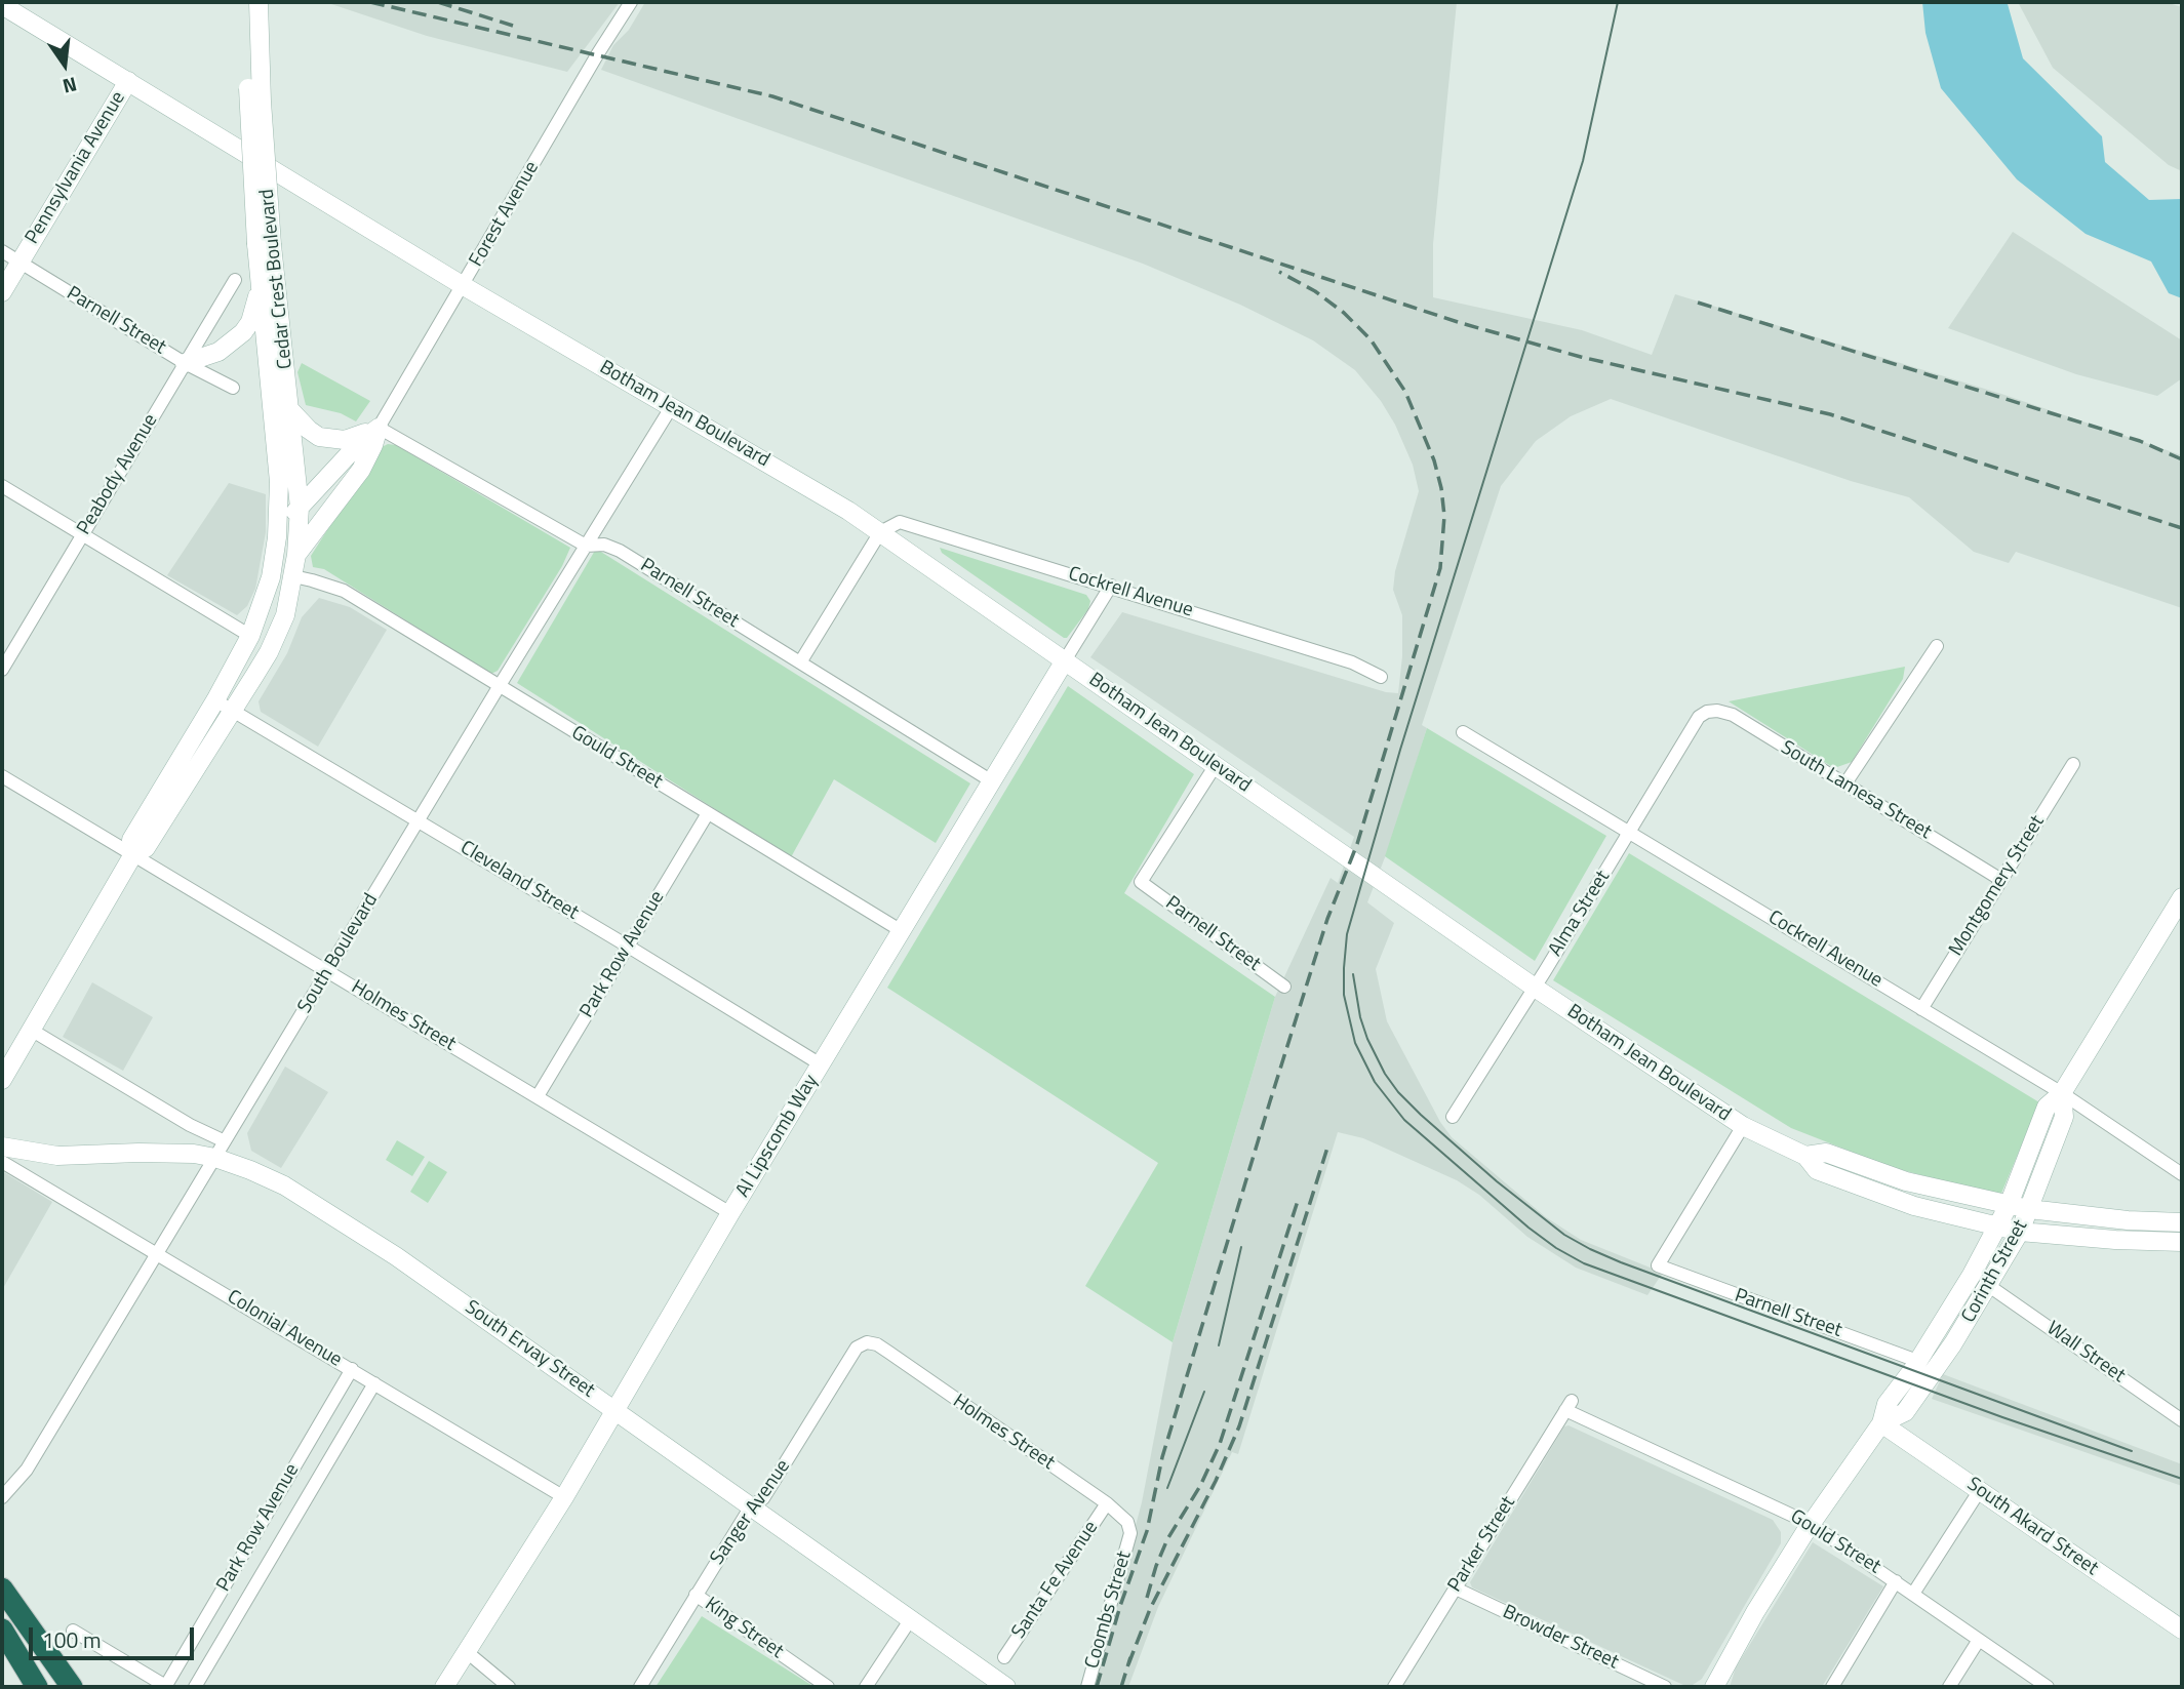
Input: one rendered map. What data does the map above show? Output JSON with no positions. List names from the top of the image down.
{
  "streets": {
    "main road": [
      "Pennsylvania Avenue",
      "Cedar Crest Boulevard",
      "Botham Jean Boulevard",
      "Al Lipscomb Way",
      "Corinth Street",
      "South Ervay Street",
      "South Akard Street"
    ],
    "street": [
      "Forest Avenue",
      "Parnell Street",
      "Peabody Avenue",
      "Cockrell Avenue",
      "Gould Street",
      "South Lamesa Street",
      "Cleveland Street",
      "Montgomery Street",
      "Alma Street",
      "South Boulevard",
      "Park Row Avenue",
      "Holmes Street",
      "Colonial Avenue",
      "Wall Street",
      "Sanger Avenue",
      "Parker Street",
      "Santa Fe Avenue",
      "Coombs Street",
      "King Street",
      "Browder Street"
    ]
  },
  "crossings": [
    ["Pennsylvania Avenue", "Parnell Street"],
    ["Forest Avenue", "Parnell Street"],
    ["Forest Avenue", "Botham Jean Boulevard"],
    ["Cedar Crest Boulevard", "Gould Street"],
    ["Cedar Crest Boulevard", "Cleveland Street"],
    ["Cedar Crest Boulevard", "Holmes Street"],
    ["Parnell Street", "Botham Jean Boulevard"],
    ["Parnell Street", "Peabody Avenue"],
    ["Parnell Street", "South Boulevard"],
    ["Parnell Street", "Al Lipscomb Way"],
    ["Parnell Street", "Corinth Street"],
    ["Botham Jean Boulevard", "Cockrell Avenue"],
    ["Botham Jean Boulevard", "Alma Street"],
    ["Botham Jean Boulevard", "South Boulevard"],
    ["Botham Jean Boulevard", "Al Lipscomb Way"],
    ["Botham Jean Boulevard", "Corinth Street"],
    ["Cockrell Avenue", "Montgomery Street"],
    ["Cockrell Avenue", "Alma Street"],
    ["Cockrell Avenue", "Al Lipscomb Way"],
    ["Cockrell Avenue", "Corinth Street"],
    ["Gould Street", "South Boulevard"],
    ["Gould Street", "Park Row Avenue"],
    ["Gould Street", "Al Lipscomb Way"],
    ["Gould Street", "Corinth Street"],
    ["Gould Street", "Parker Street"],
    ["South Lamesa Street", "Montgomery Street"],
    ["South Lamesa Street", "Alma Street"],
    ["Cleveland Street", "South Boulevard"],
    ["Cleveland Street", "Park Row Avenue"],
    ["Cleveland Street", "Al Lipscomb Way"],
    ["South Boulevard", "Holmes Street"],
    ["South Boulevard", "Colonial Avenue"],
    ["South Boulevard", "South Ervay Street"],
    ["Park Row Avenue", "Holmes Street"],
    ["Park Row Avenue", "Colonial Avenue"],
    ["Holmes Street", "Al Lipscomb Way"],
    ["Holmes Street", "Sanger Avenue"],
    ["Holmes Street", "Santa Fe Avenue"],
    ["Holmes Street", "Coombs Street"],
    ["Al Lipscomb Way", "Colonial Avenue"],
    ["Al Lipscomb Way", "South Ervay Street"],
    ["Corinth Street", "Wall Street"],
    ["Corinth Street", "South Akard Street"],
    ["South Ervay Street", "Sanger Avenue"],
    ["Sanger Avenue", "King Street"],
    ["Parker Street", "Browder Street"]
  ],
  "scale_bar": "100 m",
  "north": "bottom"
}
